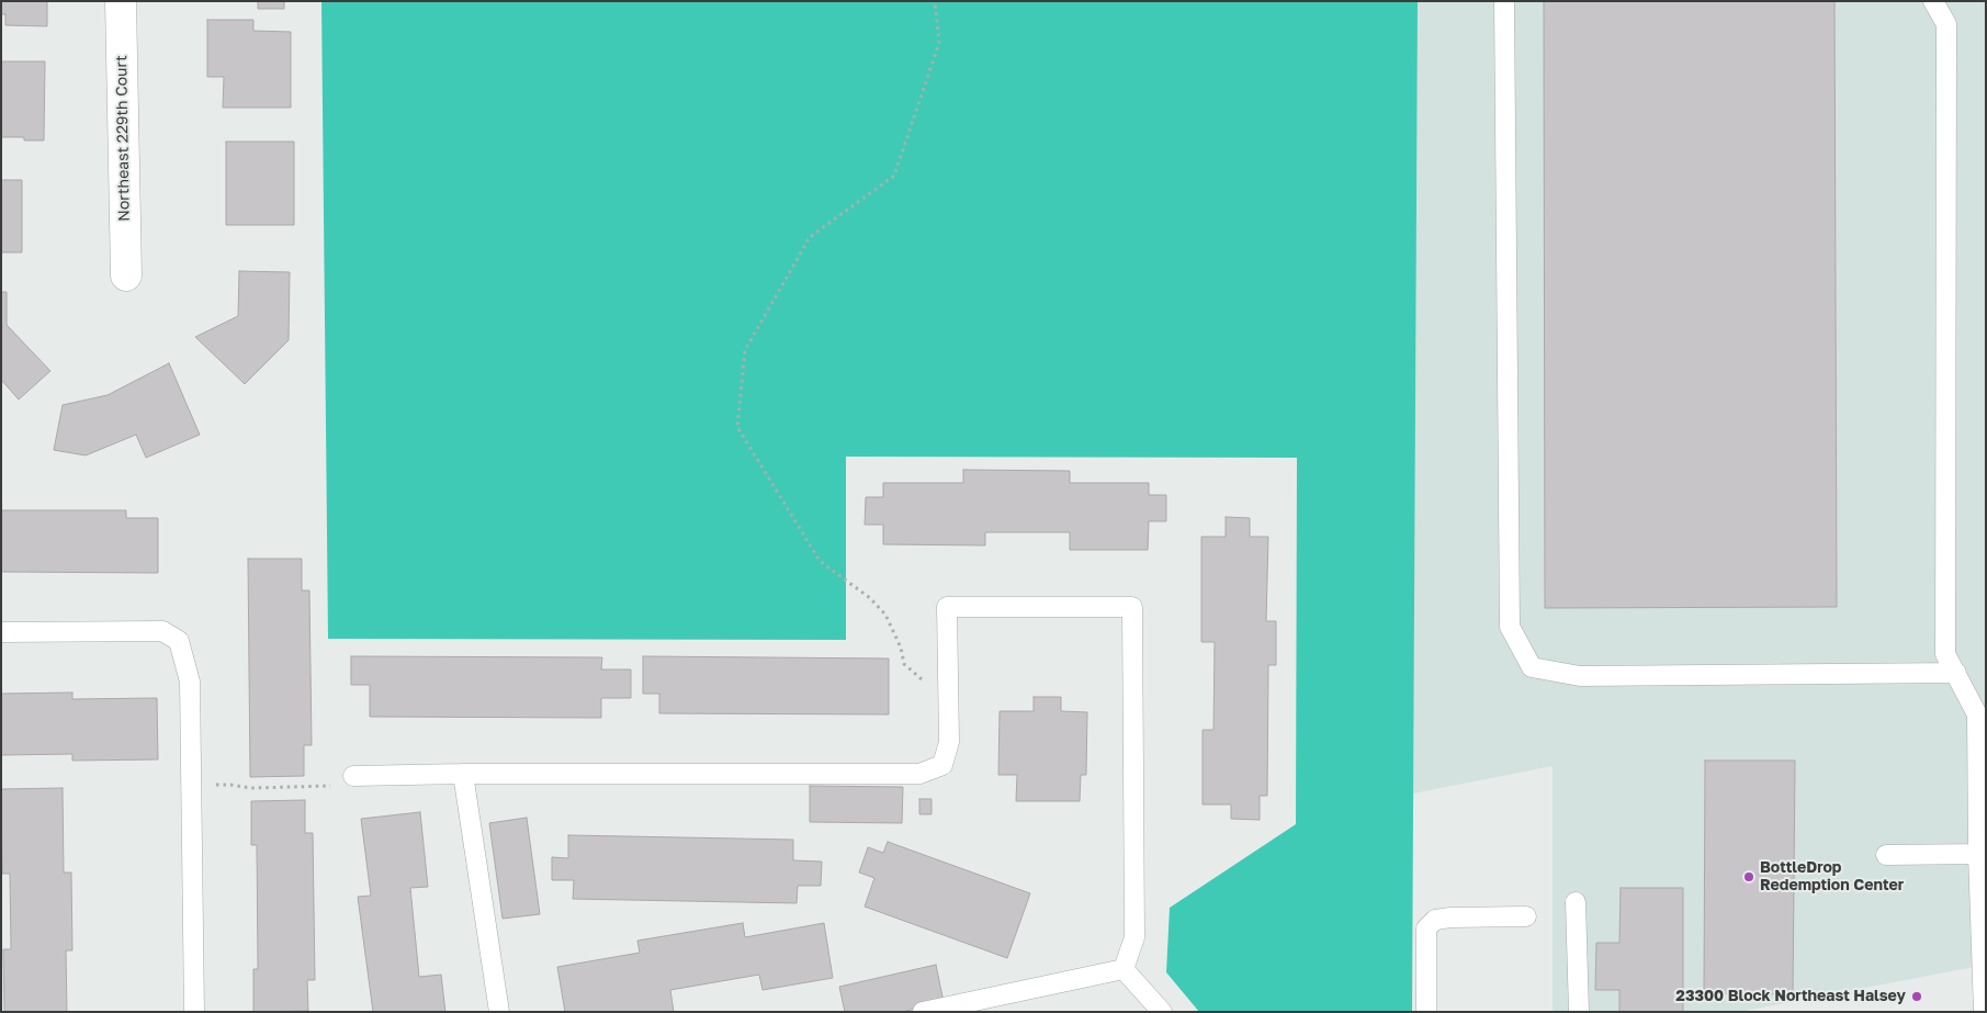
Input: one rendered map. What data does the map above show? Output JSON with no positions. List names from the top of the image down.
{
  "streets": {
    "street": ["Northeast 229th Court"]
  },
  "places": ["BottleDrop Redemption Center", "23300 Block Northeast Halsey"]
}
